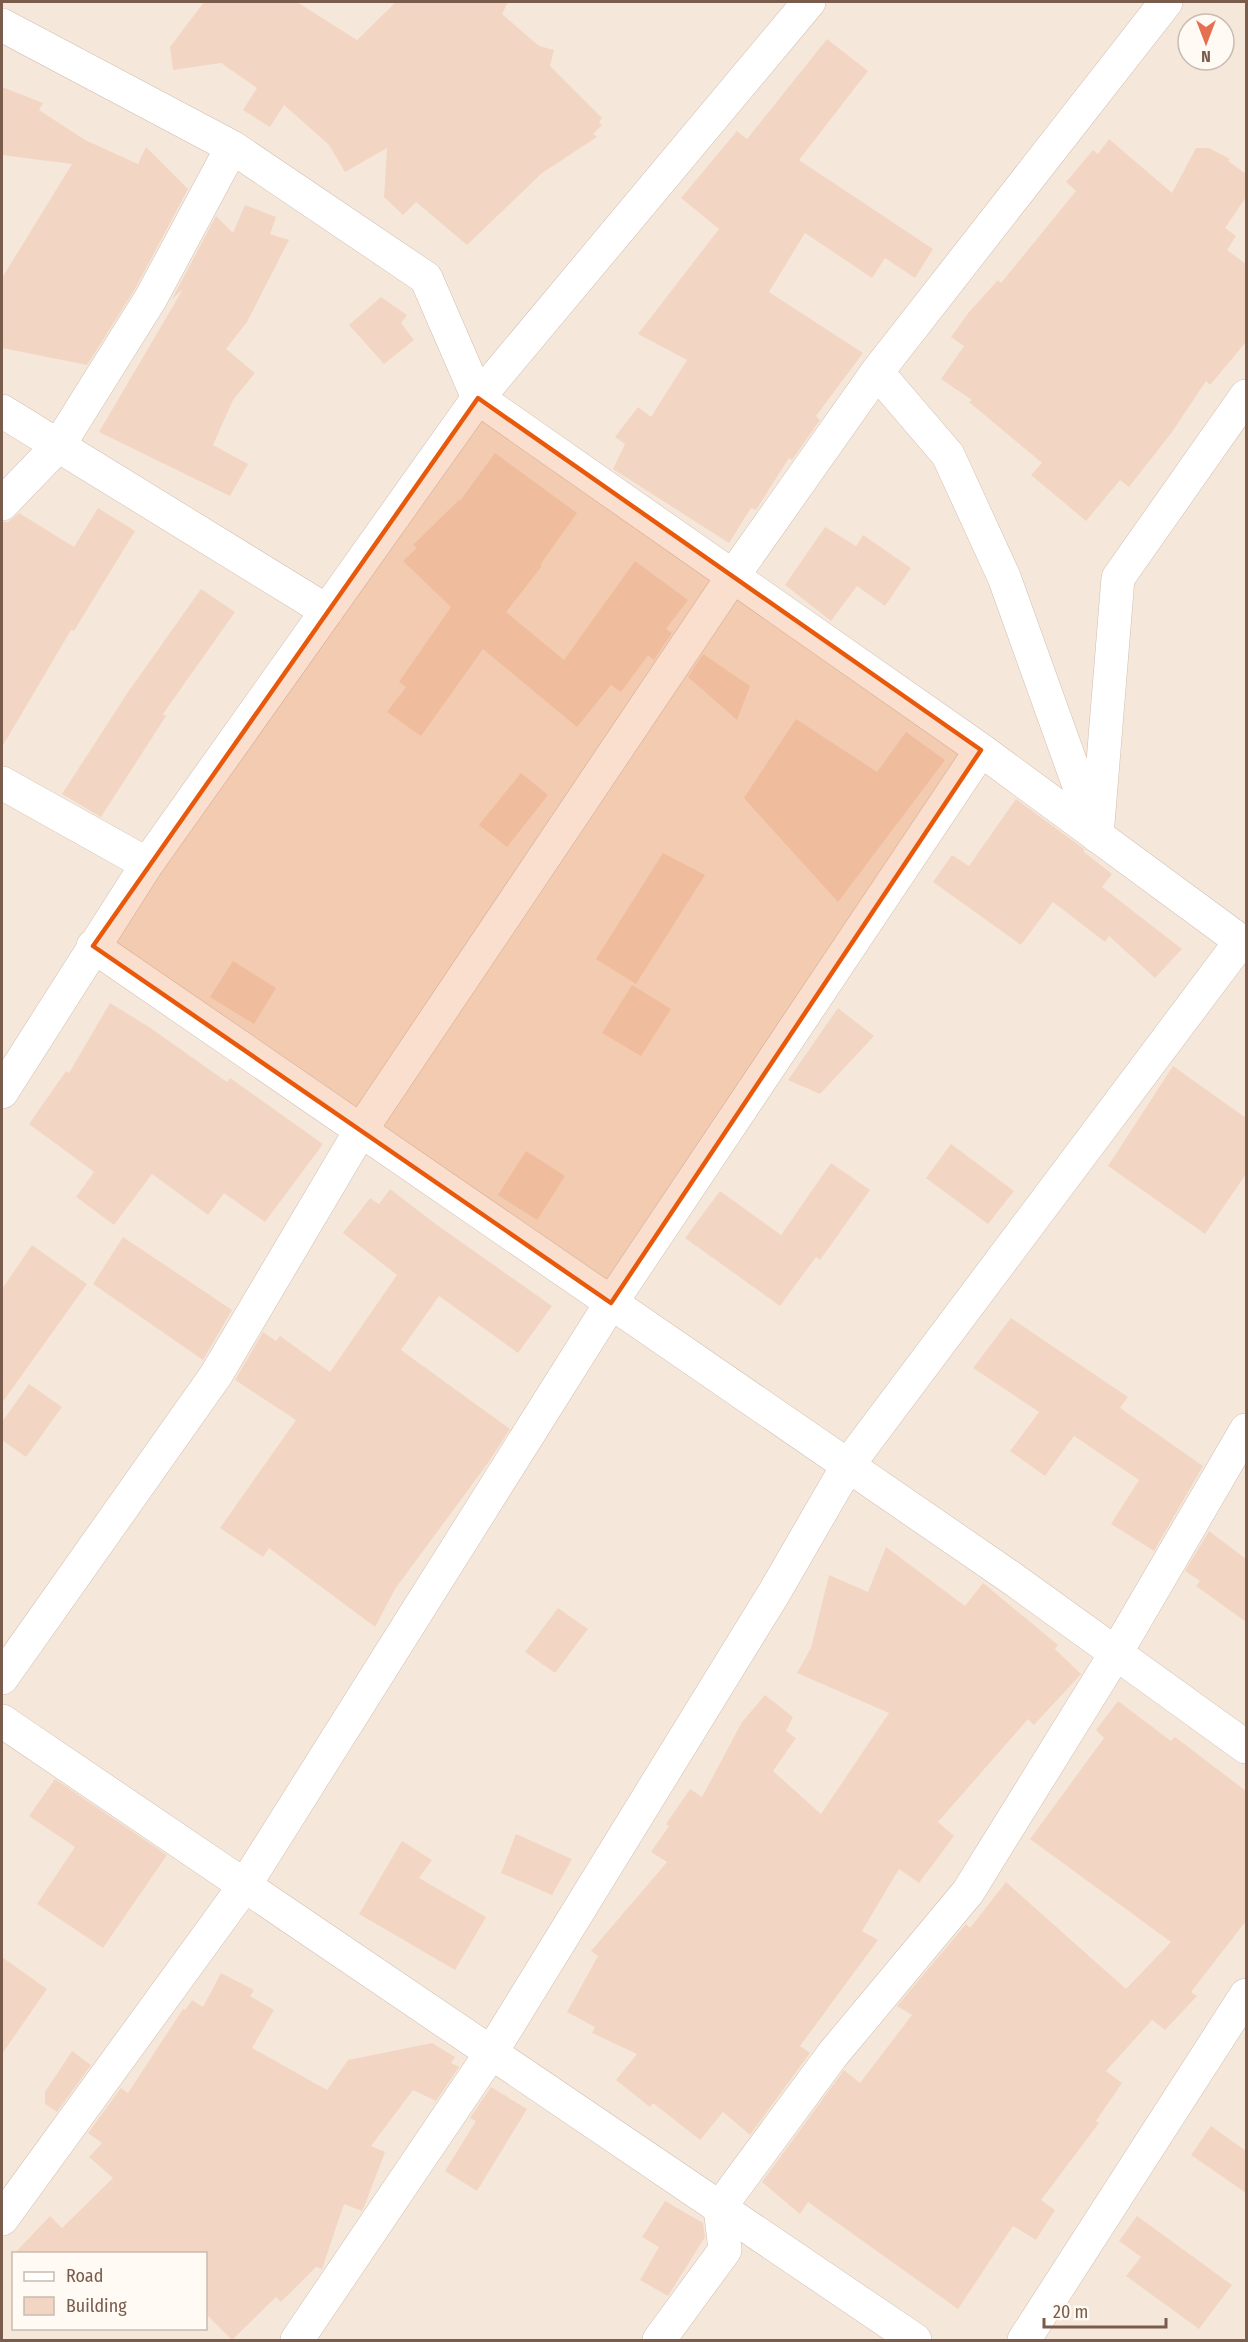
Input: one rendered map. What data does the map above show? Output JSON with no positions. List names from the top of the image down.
{
  "legend": ["Road", "Building"],
  "scale_bar": "20 m",
  "north": "bottom"
}
